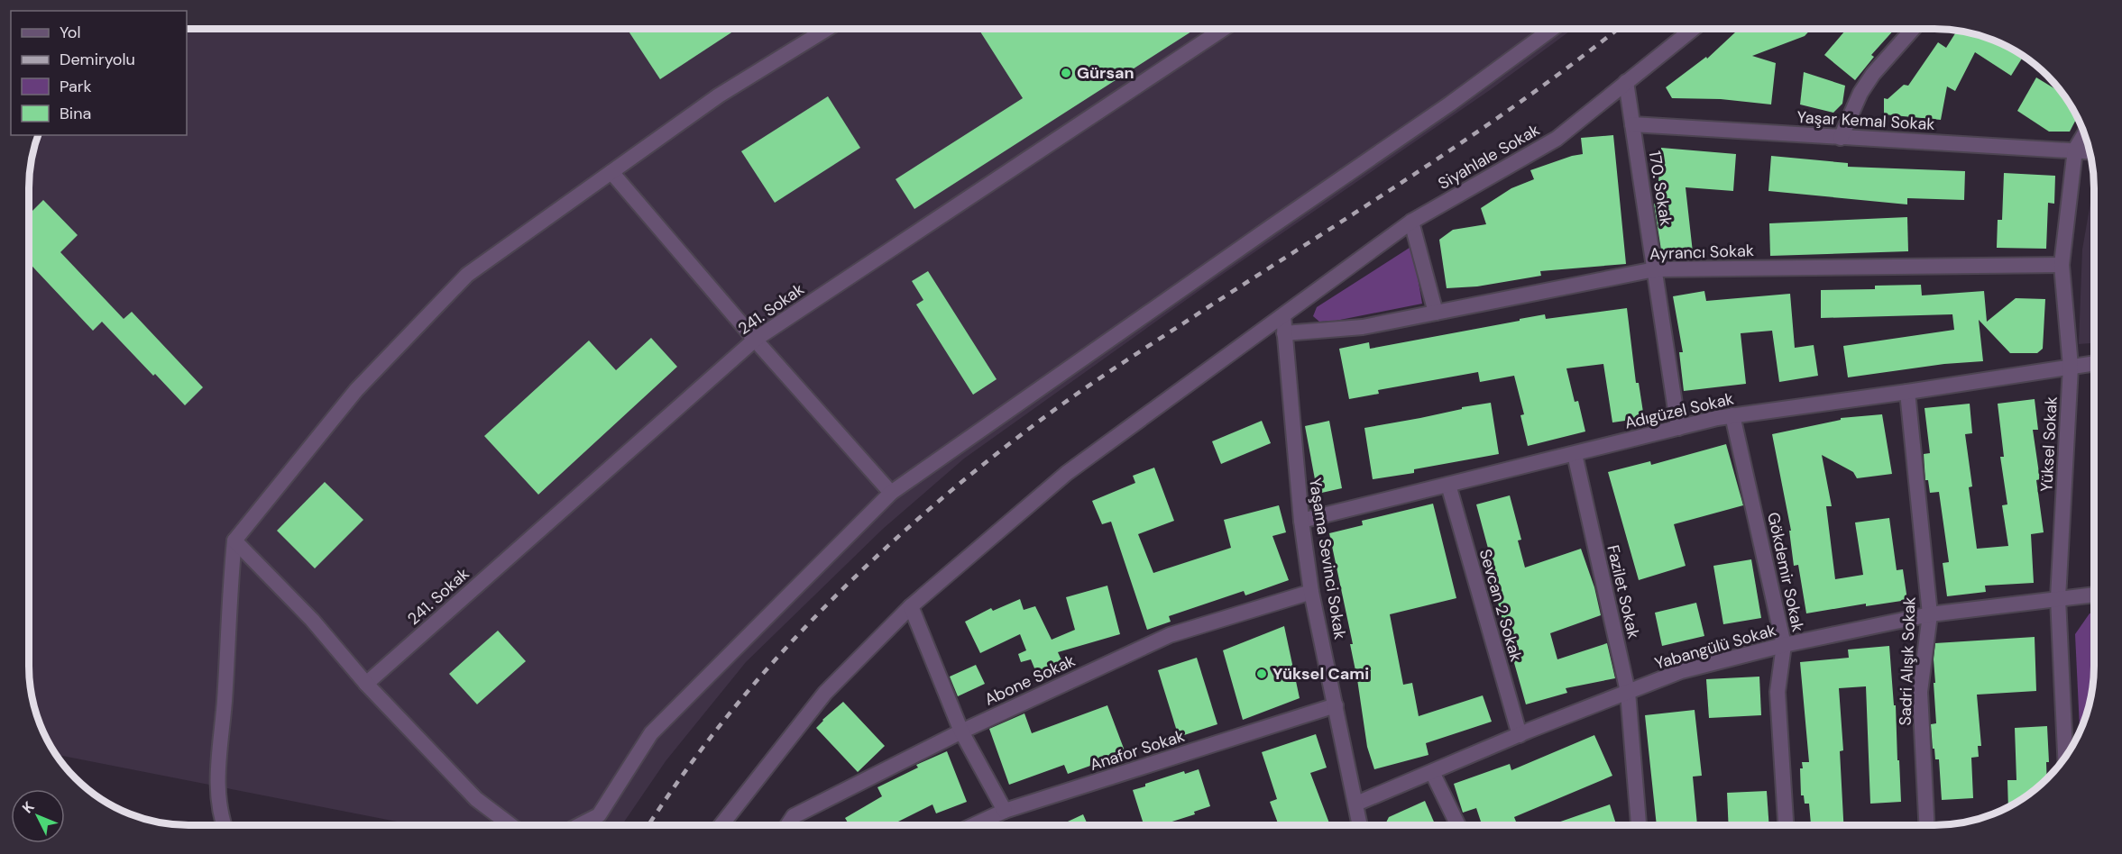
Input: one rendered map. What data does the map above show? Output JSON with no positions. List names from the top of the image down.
{
  "streets": {
    "street": [
      "Yaşar Kemal Sokak",
      "Siyahlale Sokak",
      "170. Sokak",
      "Ayrancı Sokak",
      "241. Sokak",
      "Adıgüzel Sokak",
      "Yüksel Sokak",
      "Yaşama Sevinci Sokak",
      "Gökdemir Sokak",
      "Fazilet Sokak",
      "Sevcan 2 Sokak",
      "Yabangülü Sokak",
      "Sadri Alışık Sokak",
      "Abone Sokak",
      "Anafor Sokak"
    ]
  },
  "crossings": [
    ["Yaşar Kemal Sokak", "170. Sokak"],
    ["Yaşar Kemal Sokak", "Yüksel Sokak"],
    ["Siyahlale Sokak", "170. Sokak"],
    ["Siyahlale Sokak", "Yaşama Sevinci Sokak"],
    ["170. Sokak", "Ayrancı Sokak"],
    ["170. Sokak", "Adıgüzel Sokak"],
    ["Ayrancı Sokak", "Yüksel Sokak"],
    ["Ayrancı Sokak", "Yaşama Sevinci Sokak"],
    ["Adıgüzel Sokak", "Yüksel Sokak"],
    ["Adıgüzel Sokak", "Yaşama Sevinci Sokak"],
    ["Adıgüzel Sokak", "Gökdemir Sokak"],
    ["Adıgüzel Sokak", "Fazilet Sokak"],
    ["Adıgüzel Sokak", "Sevcan 2 Sokak"],
    ["Adıgüzel Sokak", "Sadri Alışık Sokak"],
    ["Yüksel Sokak", "Yabangülü Sokak"],
    ["Yaşama Sevinci Sokak", "Yabangülü Sokak"],
    ["Yaşama Sevinci Sokak", "Abone Sokak"],
    ["Yaşama Sevinci Sokak", "Anafor Sokak"],
    ["Gökdemir Sokak", "Yabangülü Sokak"],
    ["Fazilet Sokak", "Yabangülü Sokak"],
    ["Sevcan 2 Sokak", "Yabangülü Sokak"],
    ["Yabangülü Sokak", "Sadri Alışık Sokak"]
  ],
  "places": ["Gürsan", "Yüksel Cami"],
  "legend": [
    "Yol",
    "Demiryolu",
    "Park",
    "Bina"
  ],
  "north": "top left"
}
